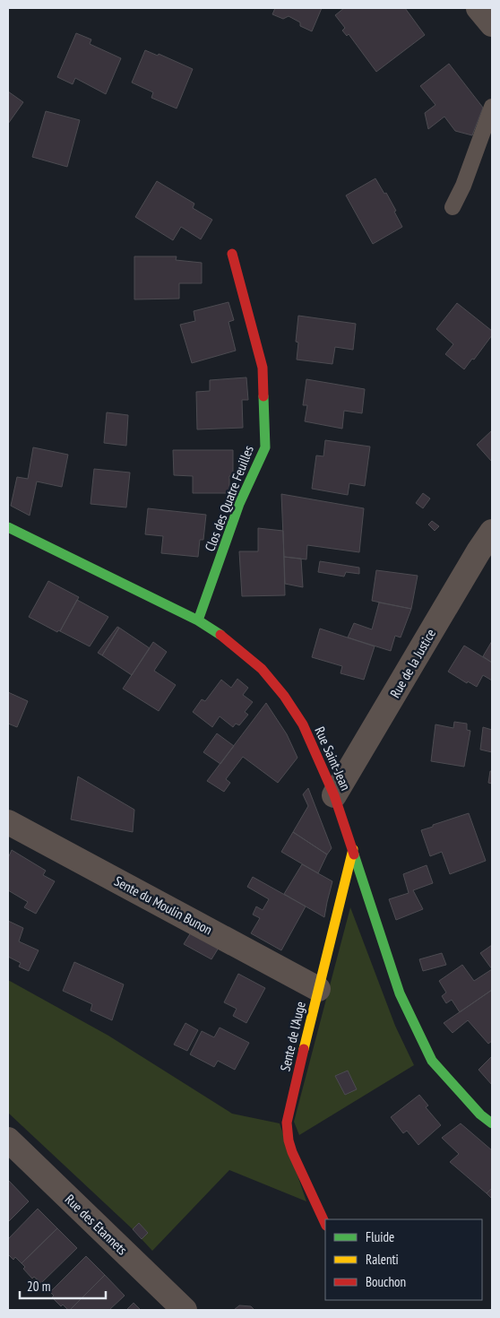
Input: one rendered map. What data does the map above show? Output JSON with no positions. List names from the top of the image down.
{
  "streets": {
    "street": [
      "Clos des Quatre Feuilles",
      "Rue de la Justice",
      "Rue Saint-Jean",
      "Sente du Moulin Bunon",
      "Sente de l'Auge",
      "Rue des Etannets"
    ]
  },
  "crossings": [
    ["Clos des Quatre Feuilles", "Rue Saint-Jean"],
    ["Rue de la Justice", "Rue Saint-Jean"],
    ["Rue Saint-Jean", "Sente de l'Auge"],
    ["Sente du Moulin Bunon", "Sente de l'Auge"]
  ],
  "legend": ["Fluide", "Ralenti", "Bouchon"],
  "scale_bar": "20 m"
}
